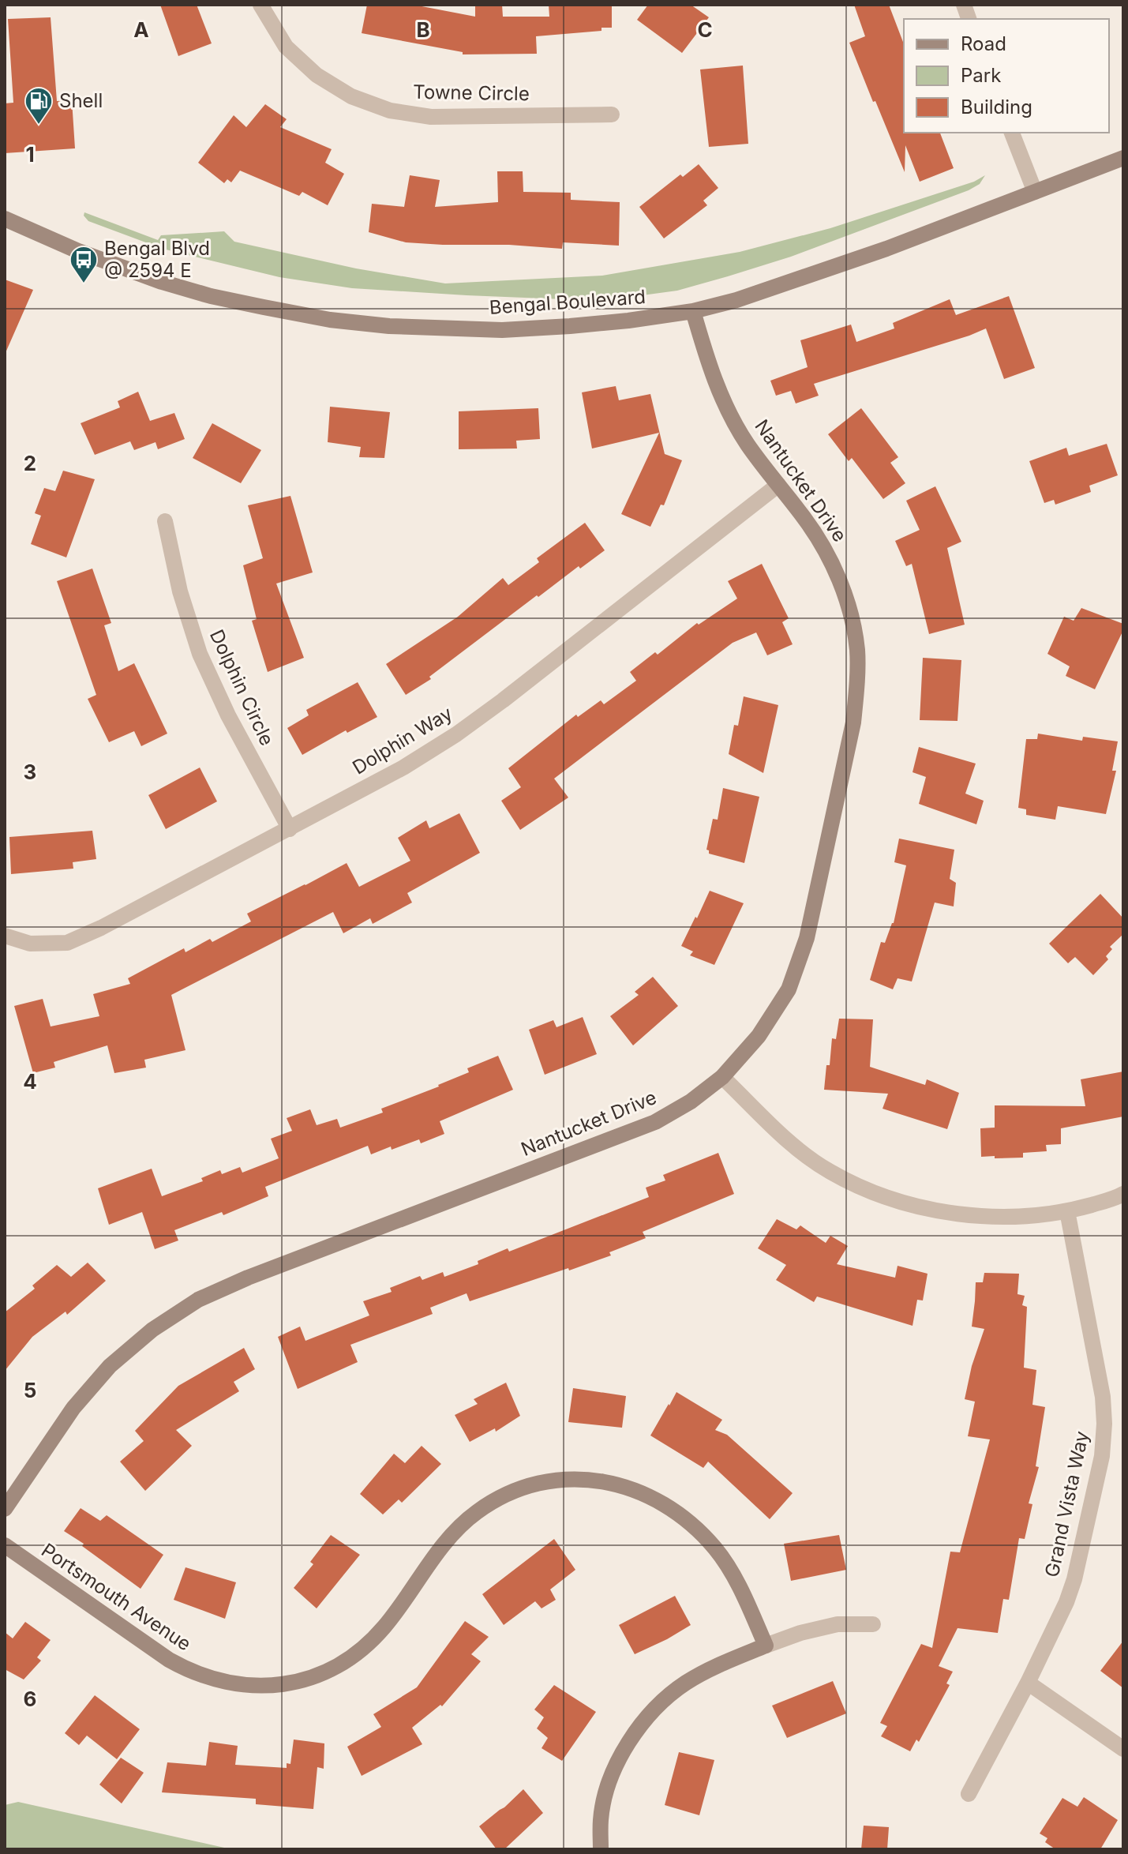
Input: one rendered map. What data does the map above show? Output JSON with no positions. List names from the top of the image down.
{
  "streets": {
    "street": [
      "Towne Circle",
      "Bengal Boulevard",
      "Nantucket Drive",
      "Dolphin Circle",
      "Dolphin Way",
      "Grand Vista Way",
      "Portsmouth Avenue"
    ]
  },
  "crossings": [
    ["Bengal Boulevard", "Nantucket Drive"],
    ["Nantucket Drive", "Dolphin Way"],
    ["Dolphin Circle", "Dolphin Way"]
  ],
  "places": {
    "fuel station": ["Shell"],
    "bus stop": ["Bengal Blvd @ 2594 E"]
  },
  "legend": ["Road", "Park", "Building"],
  "grid": {
    "columns": ["A", "B", "C"],
    "rows": [
      "1",
      "2",
      "3",
      "4",
      "5",
      "6"
    ]
  }
}
